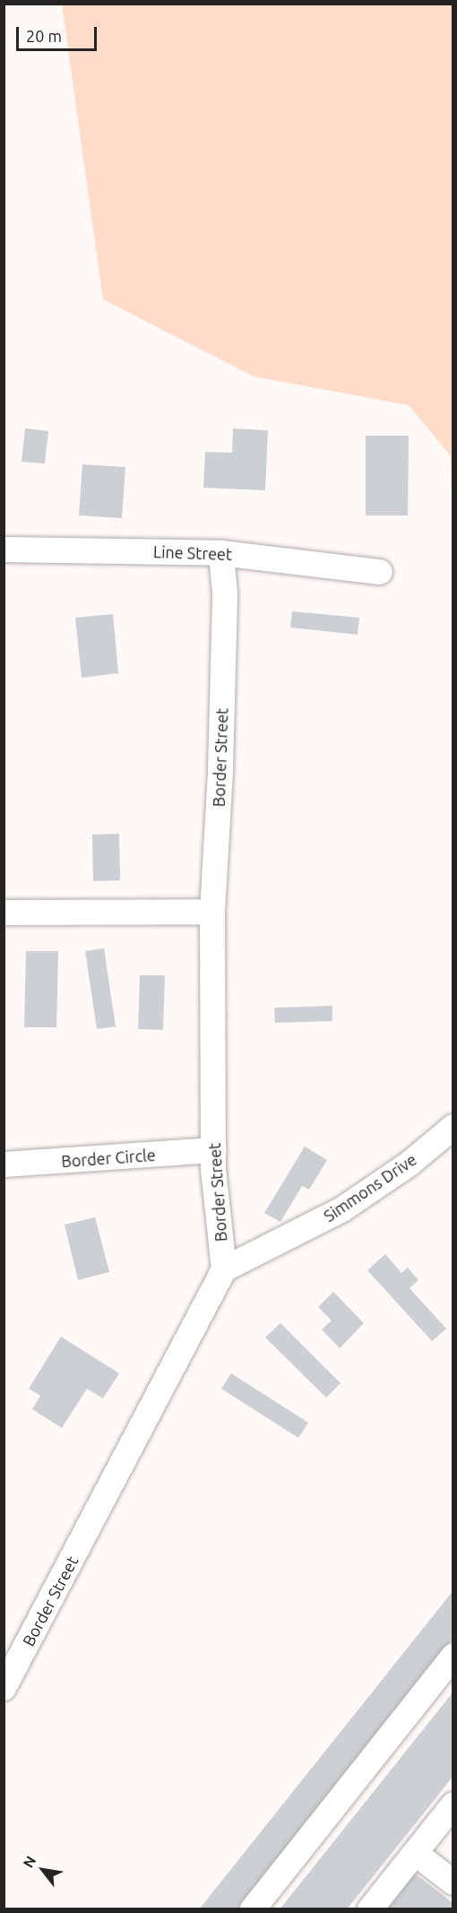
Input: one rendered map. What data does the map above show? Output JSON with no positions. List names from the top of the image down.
{
  "streets": {
    "street": [
      "Line Street",
      "Border Street",
      "Border Circle",
      "Simmons Drive"
    ]
  },
  "crossings": [
    ["Line Street", "Border Street"],
    ["Border Street", "Border Circle"],
    ["Border Street", "Simmons Drive"]
  ],
  "scale_bar": "20 m",
  "north": "top left"
}
